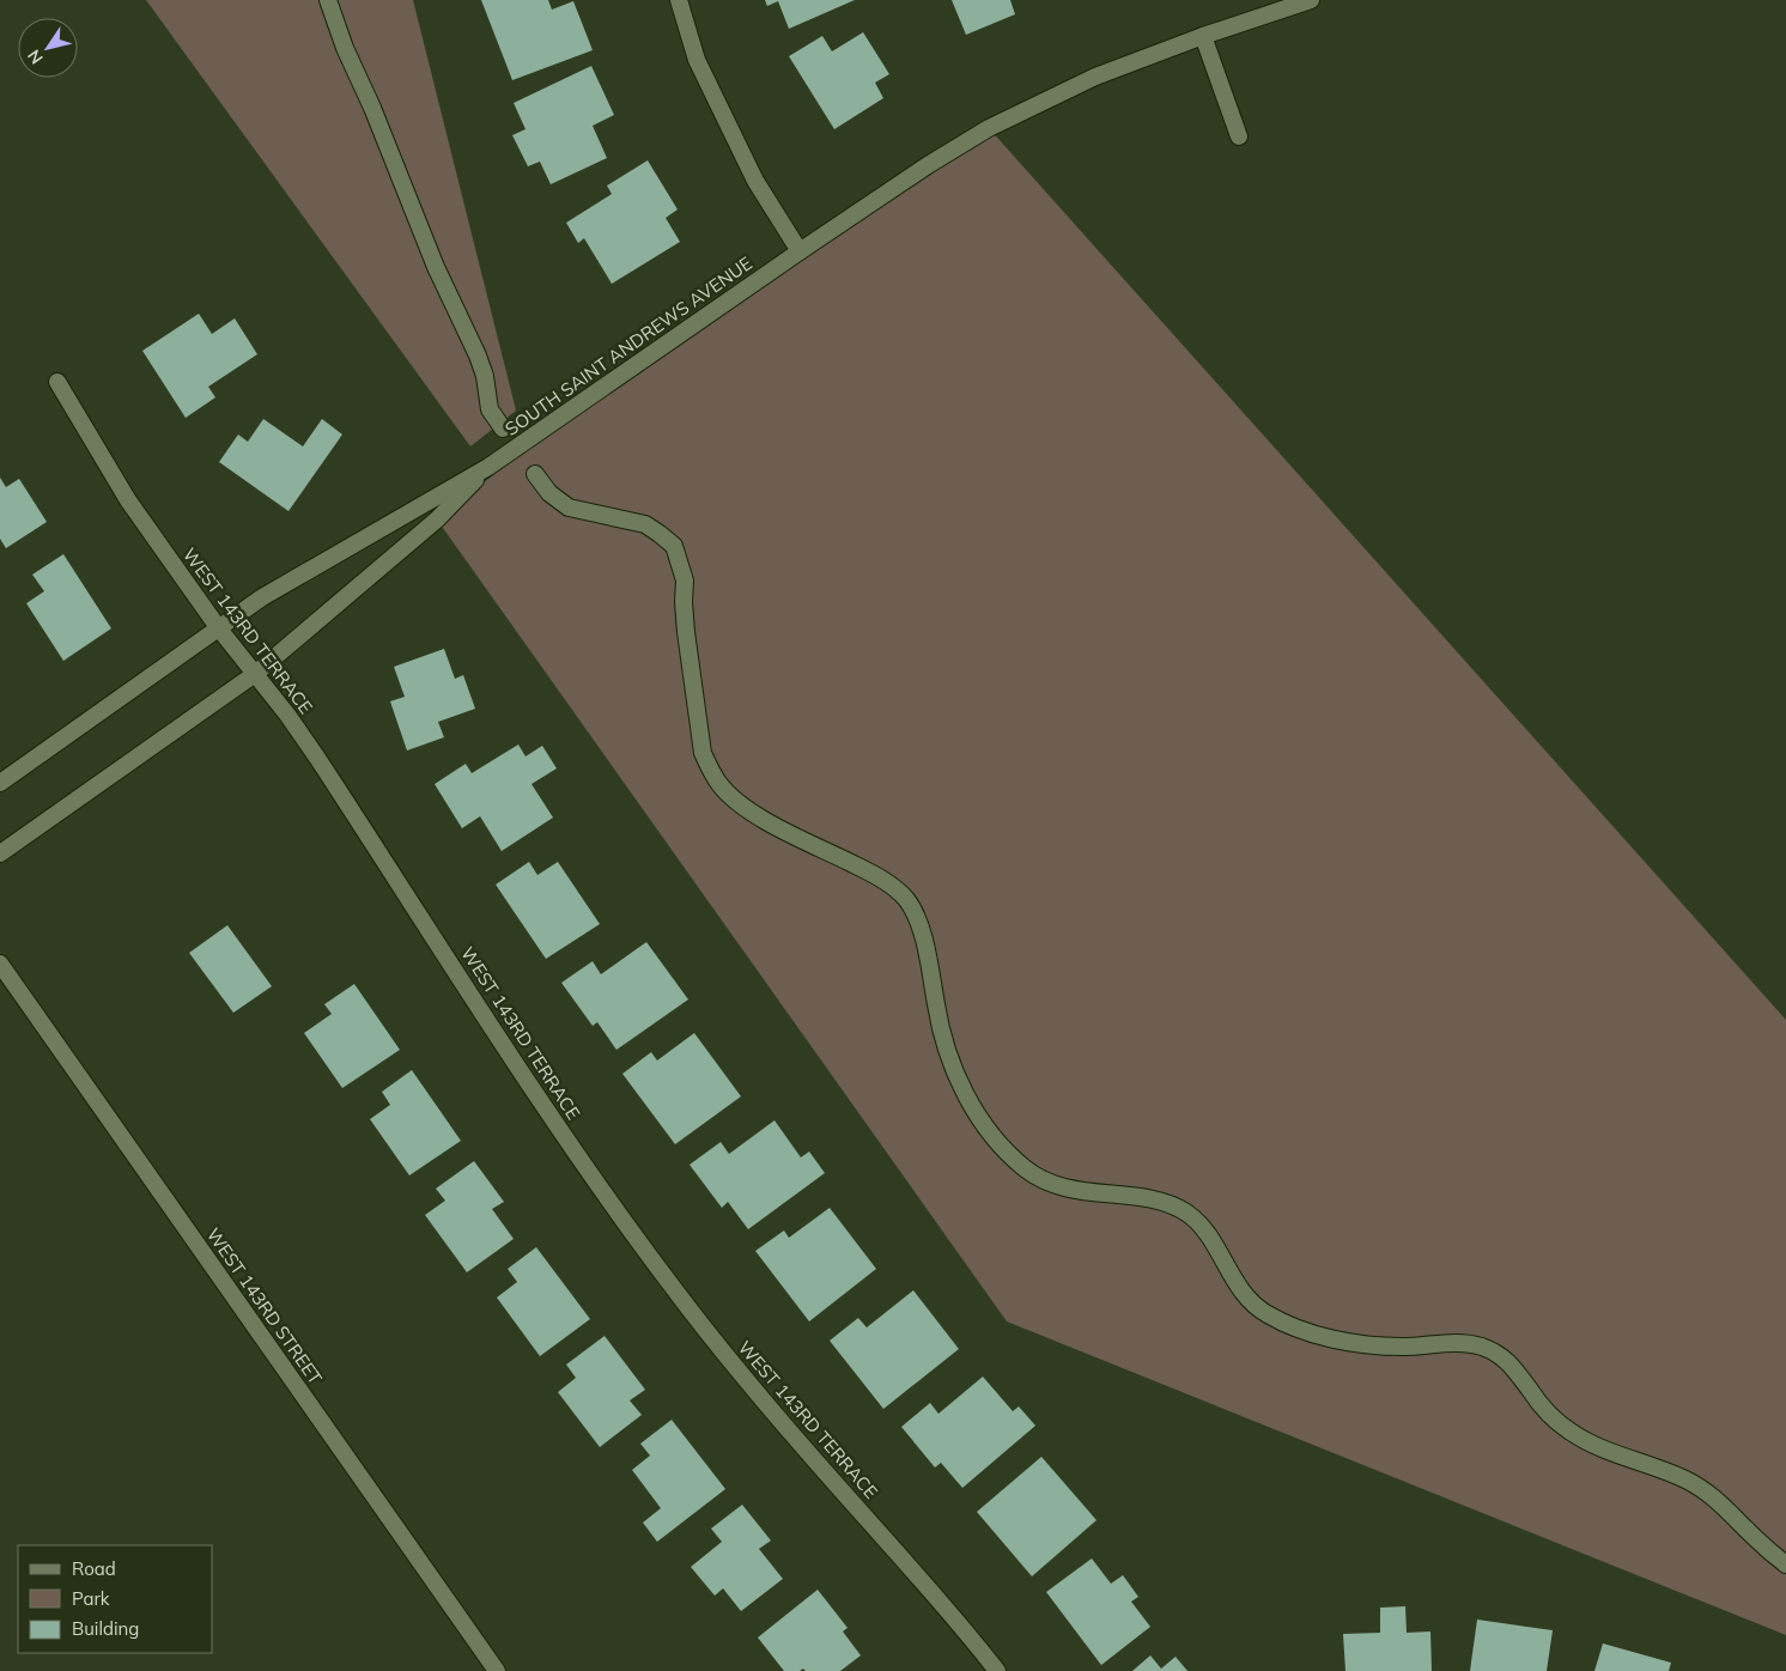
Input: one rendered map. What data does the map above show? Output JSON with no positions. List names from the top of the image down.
{
  "streets": {
    "street": ["SOUTH SAINT ANDREWS AVENUE", "WEST 143RD TERRACE", "WEST 143RD STREET"]
  },
  "crossings": [
    ["SOUTH SAINT ANDREWS AVENUE", "WEST 143RD TERRACE"]
  ],
  "legend": ["Road", "Park", "Building"],
  "north": "bottom left"
}
